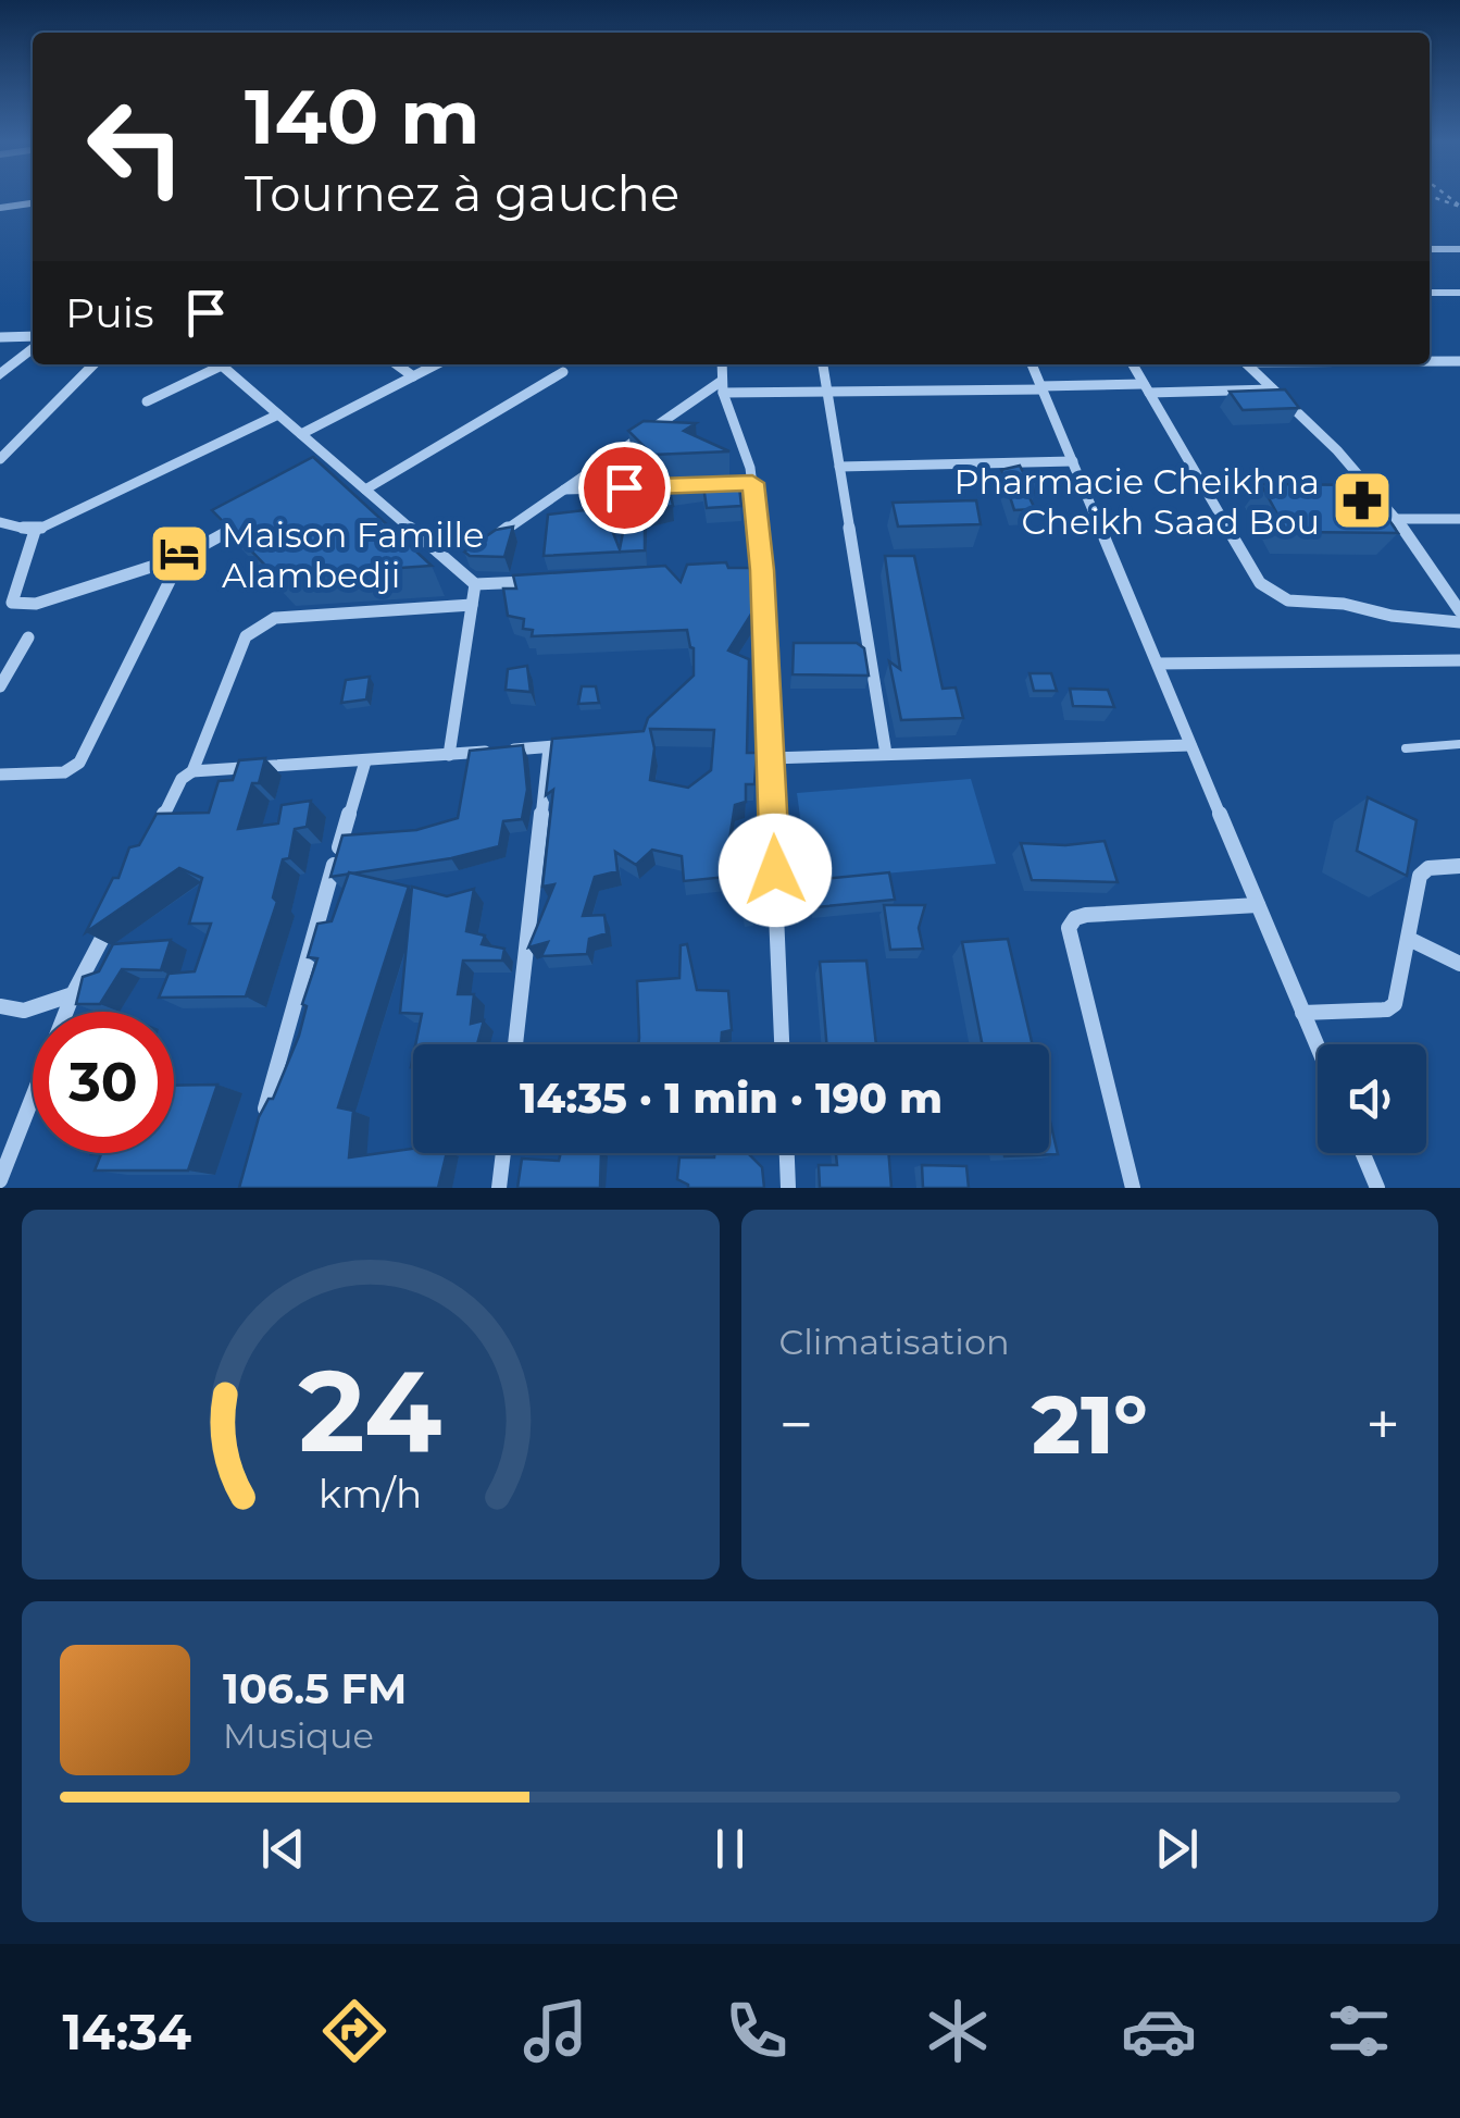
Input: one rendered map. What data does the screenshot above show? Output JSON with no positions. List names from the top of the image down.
{
  "places": {
    "pharmacy": ["Pharmacie Cheikhna Cheikh Saad Bou"],
    "hotel": ["Maison Famille Alambedji"]
  },
  "page": {
    "turn": ["140 m", "Tournez à gauche"],
    "then": "Puis",
    "limit": "30",
    "trip": "14:35 · 1 min · 190 m",
    "tile": "Climatisation",
    "heat": ["−", "21°", "+"],
    "song": ["106.5 FM", "Musique"],
    "tabs": "14:34",
    "gauge": ["24", "km/h"]
  }
}
